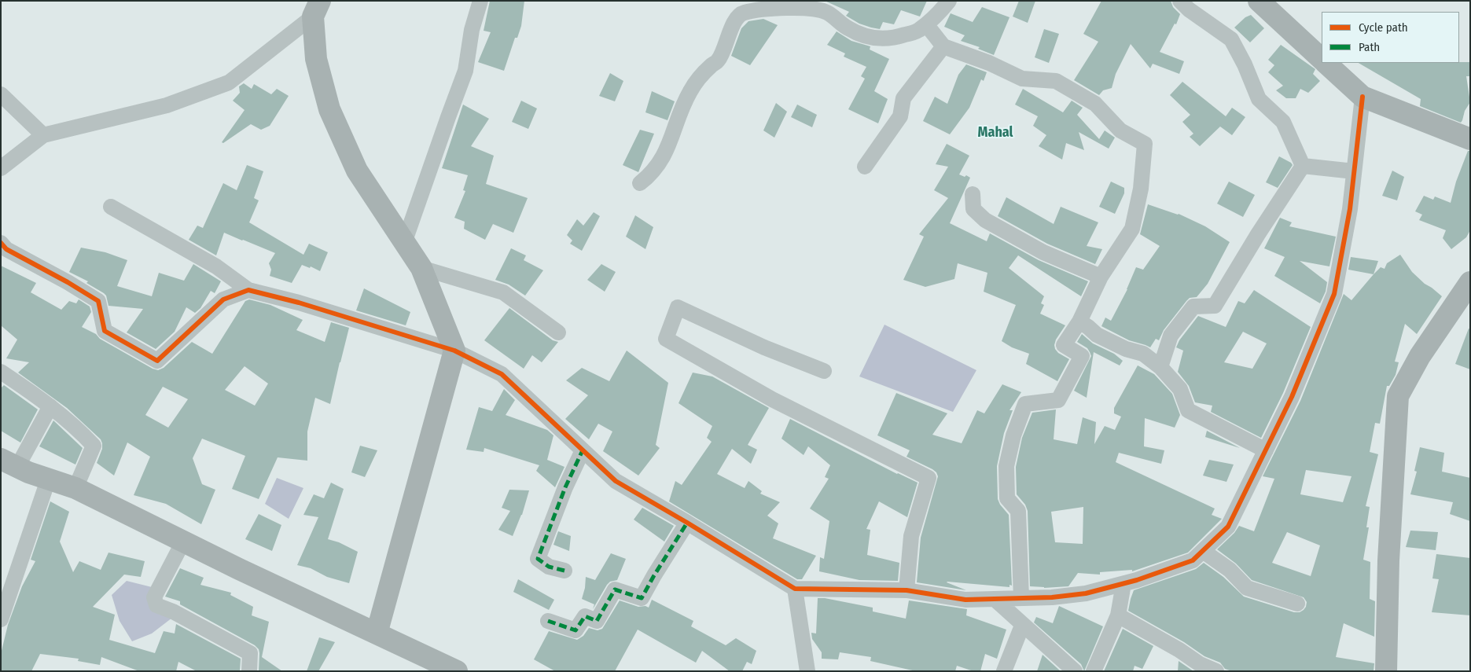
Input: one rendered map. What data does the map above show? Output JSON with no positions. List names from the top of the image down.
{
  "districts": ["Mahal"],
  "legend": ["Cycle path", "Path"]
}
